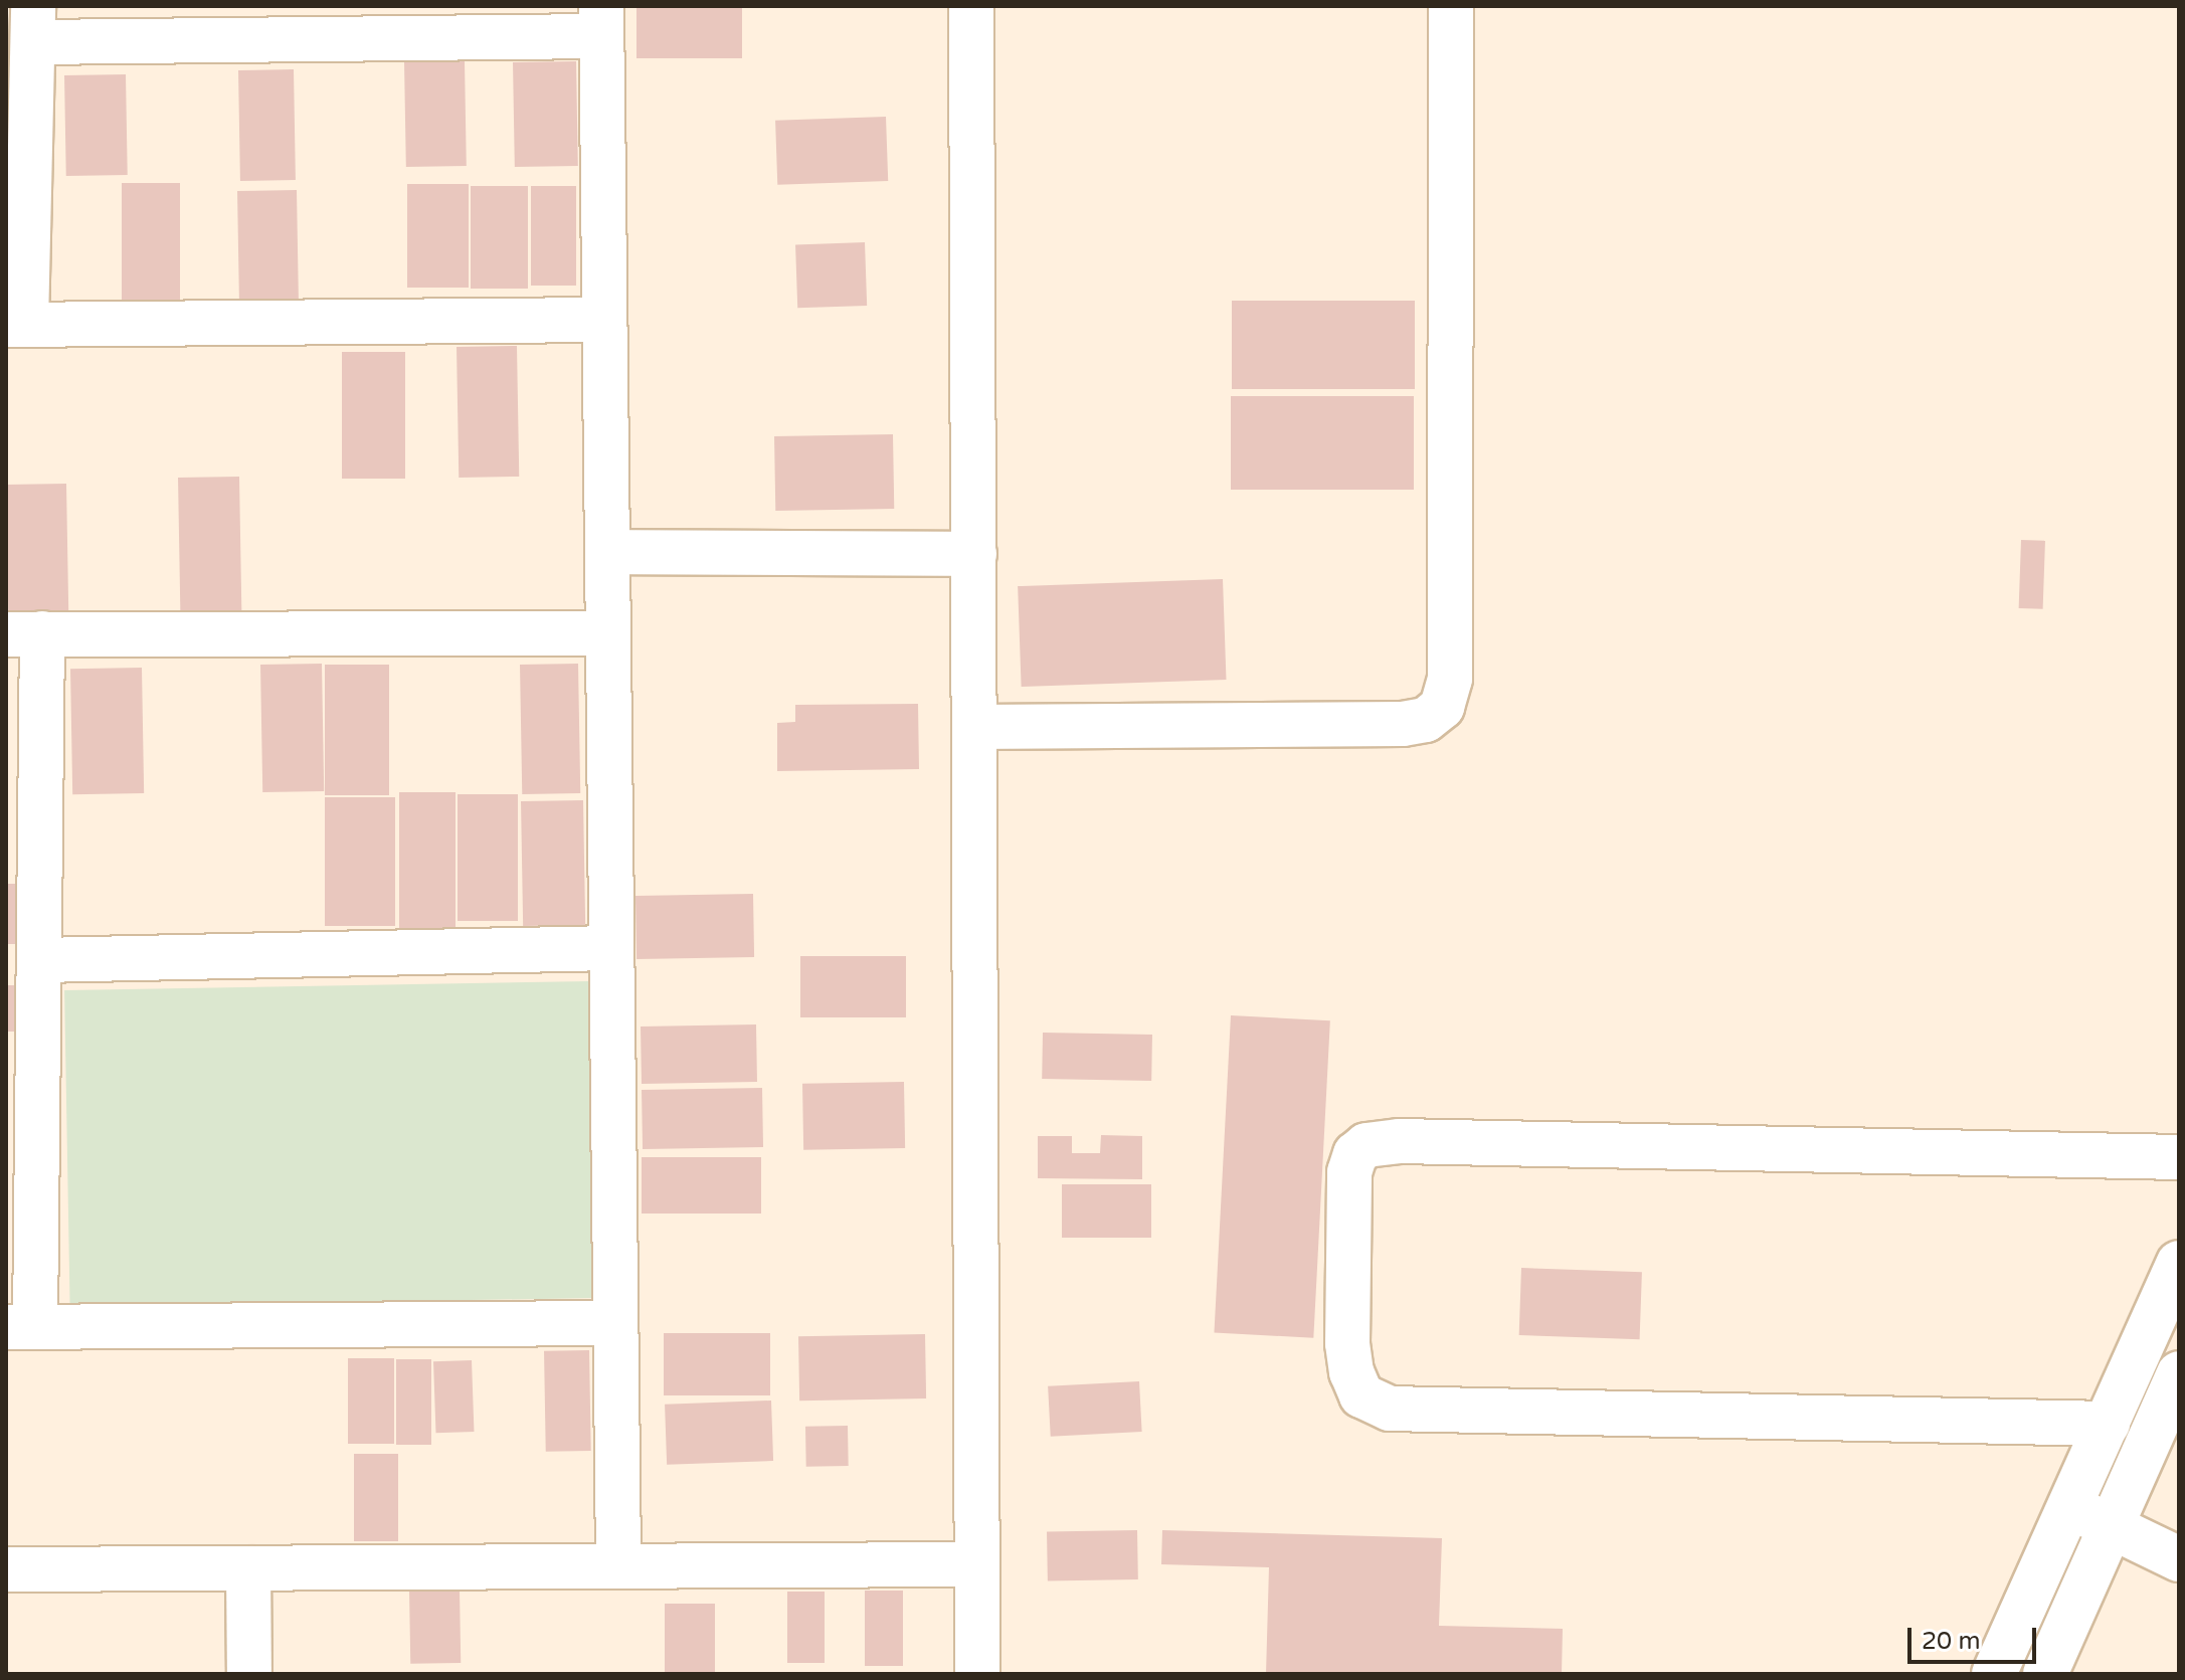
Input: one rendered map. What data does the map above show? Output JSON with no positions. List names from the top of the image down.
{
  "scale_bar": "20 m"
}
